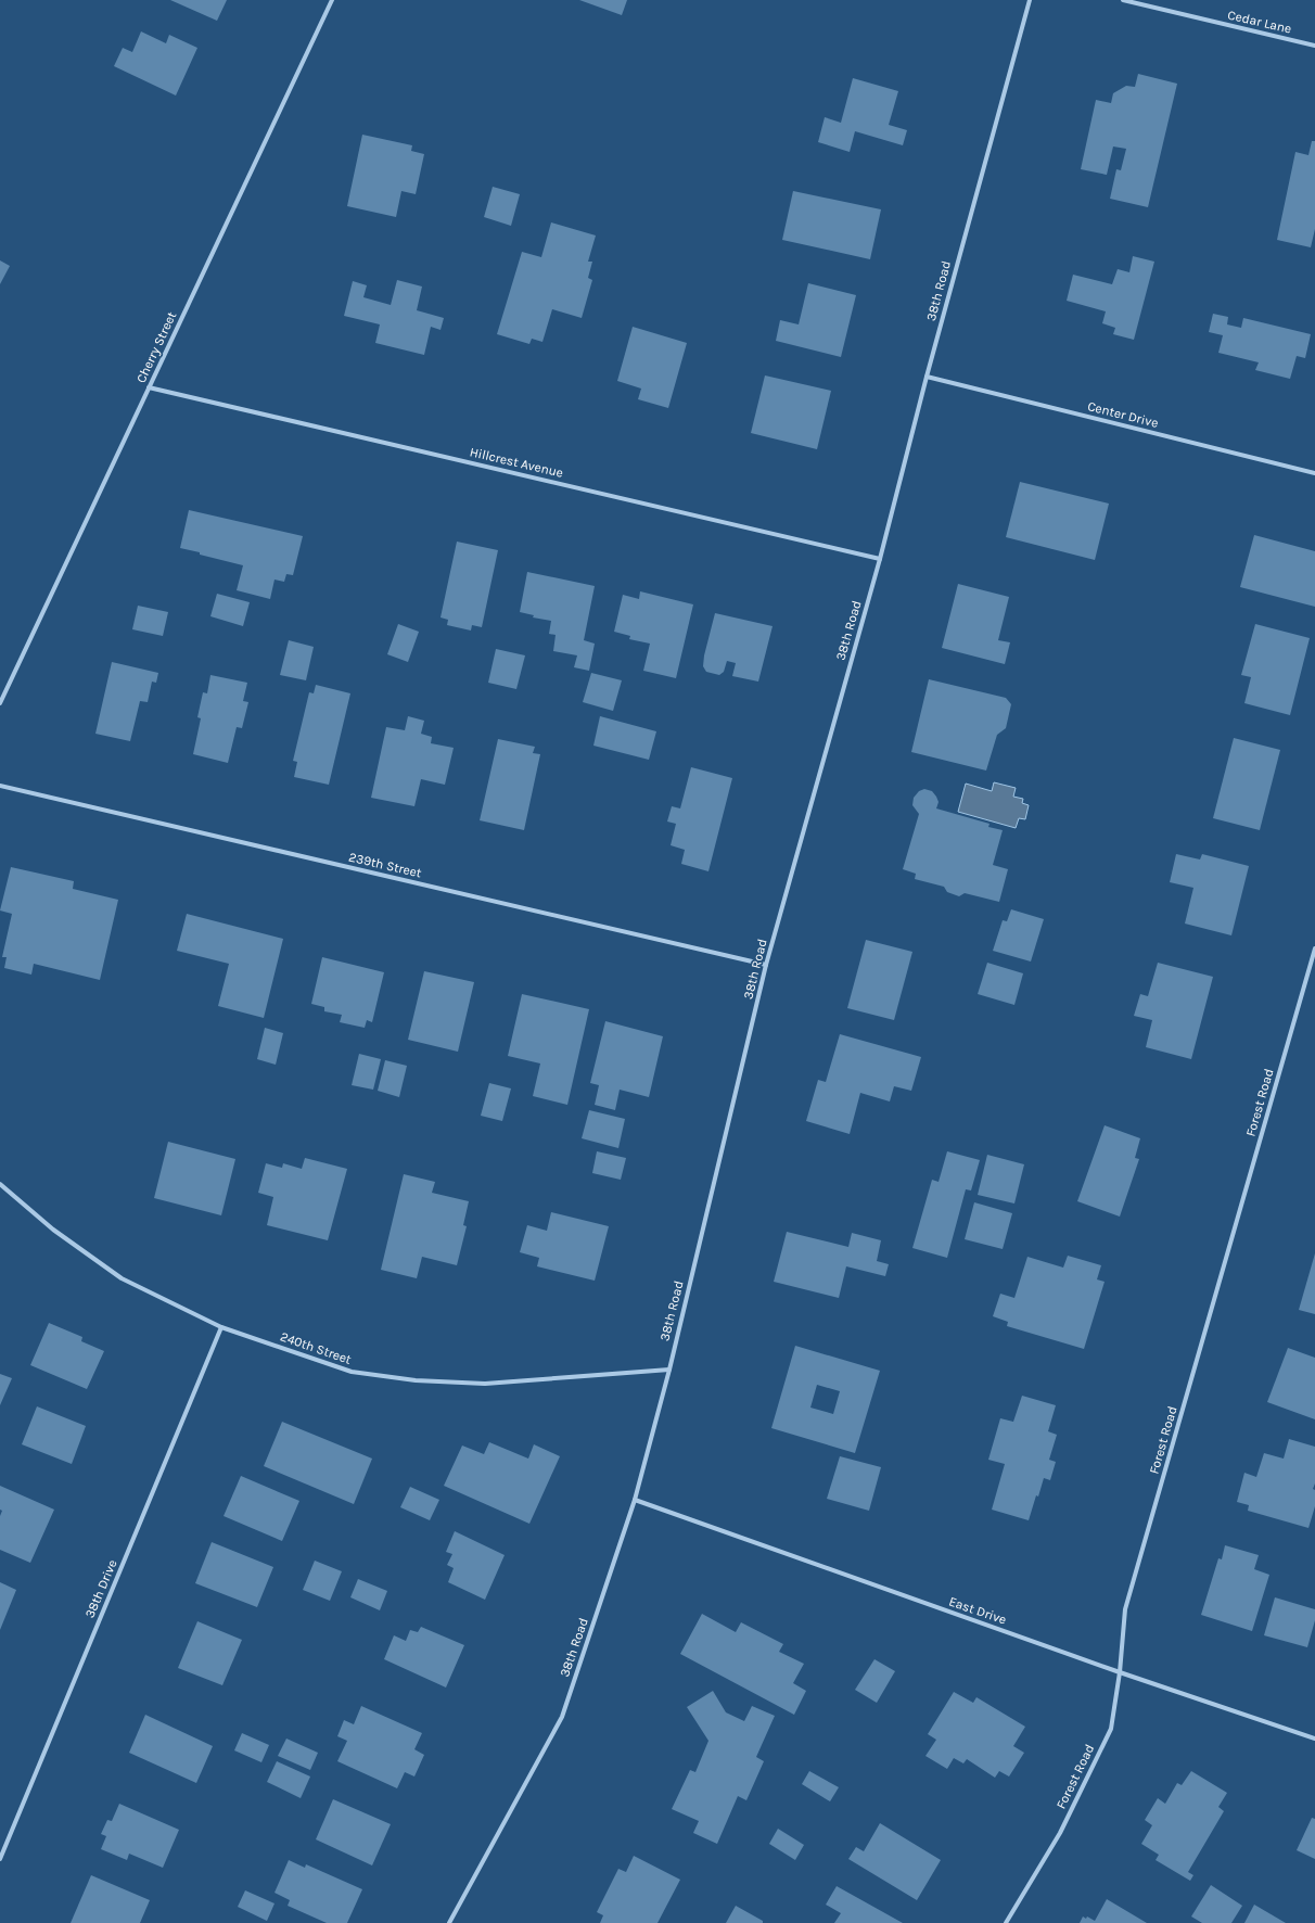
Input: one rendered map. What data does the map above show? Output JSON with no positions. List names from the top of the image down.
{
  "streets": {
    "street": [
      "Cedar Lane",
      "38th Road",
      "Cherry Street",
      "Center Drive",
      "Hillcrest Avenue",
      "239th Street",
      "Forest Road",
      "240th Street",
      "38th Drive",
      "East Drive"
    ]
  },
  "crossings": [
    ["38th Road", "Center Drive"],
    ["38th Road", "Hillcrest Avenue"],
    ["38th Road", "239th Street"],
    ["38th Road", "240th Street"],
    ["38th Road", "East Drive"],
    ["Cherry Street", "Hillcrest Avenue"],
    ["Forest Road", "East Drive"],
    ["240th Street", "38th Drive"]
  ]
}
